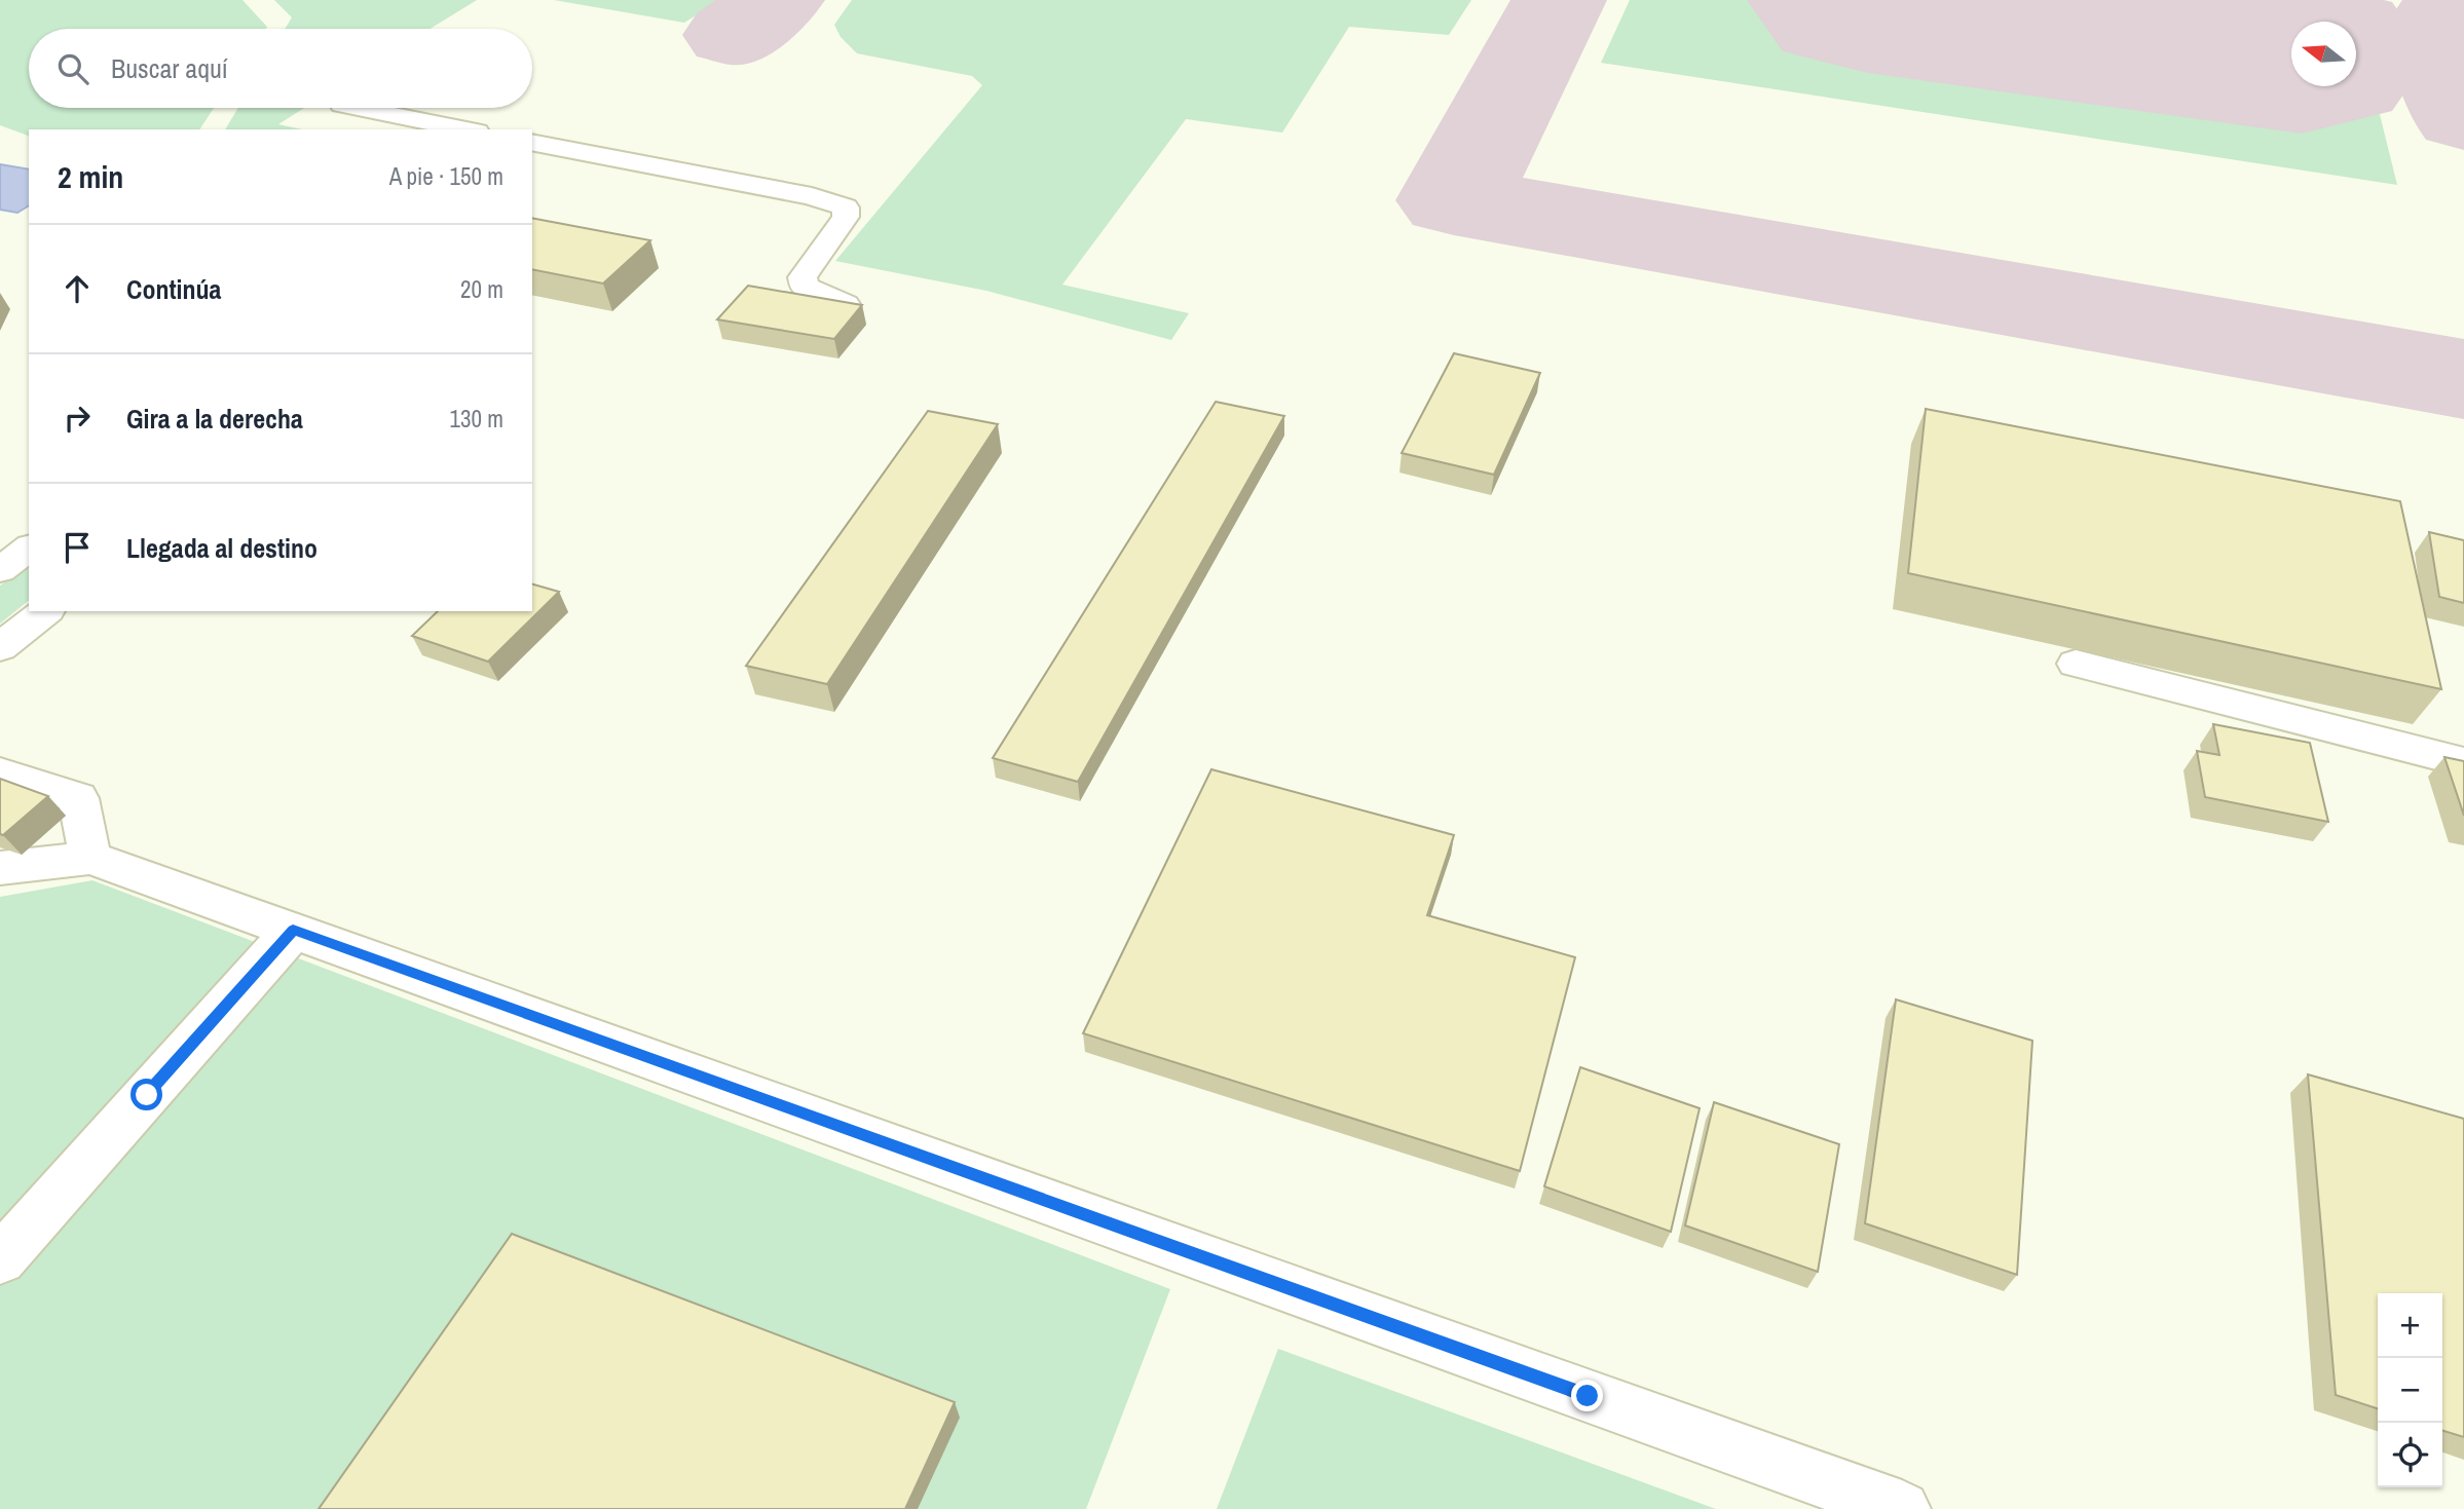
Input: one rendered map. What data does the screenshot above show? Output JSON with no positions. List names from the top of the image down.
{
  "north": "left",
  "page": {
    "search": "Buscar aquí",
    "heading": ["2 min", "A pie · 150 m"],
    "list": [
      ["Continúa", "20 m"],
      ["Gira a la derecha", "130 m"],
      "Llegada al destino"
    ],
    "map_buttons": ["+", "−"]
  }
}
